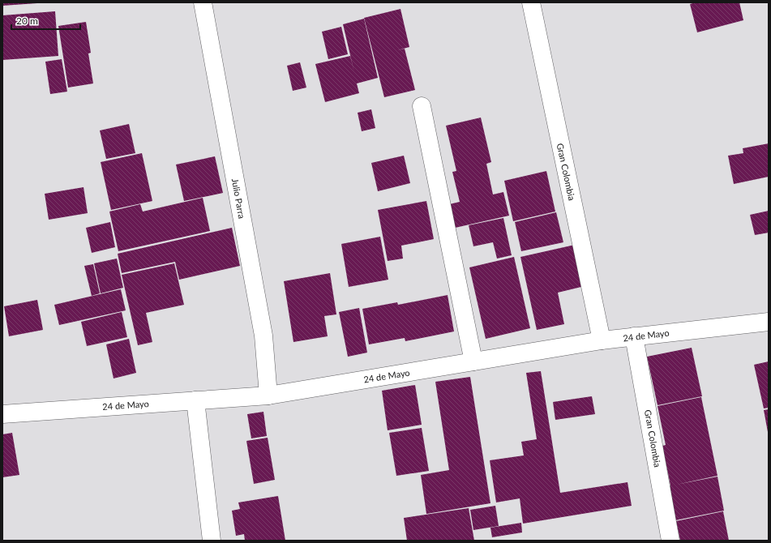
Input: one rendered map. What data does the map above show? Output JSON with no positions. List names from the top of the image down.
{
  "streets": {
    "street": ["Gran Colombia", "Julio Parra", "24 de Mayo"]
  },
  "crossings": [
    ["Gran Colombia", "24 de Mayo"],
    ["Julio Parra", "24 de Mayo"]
  ],
  "scale_bar": "20 m"
}
